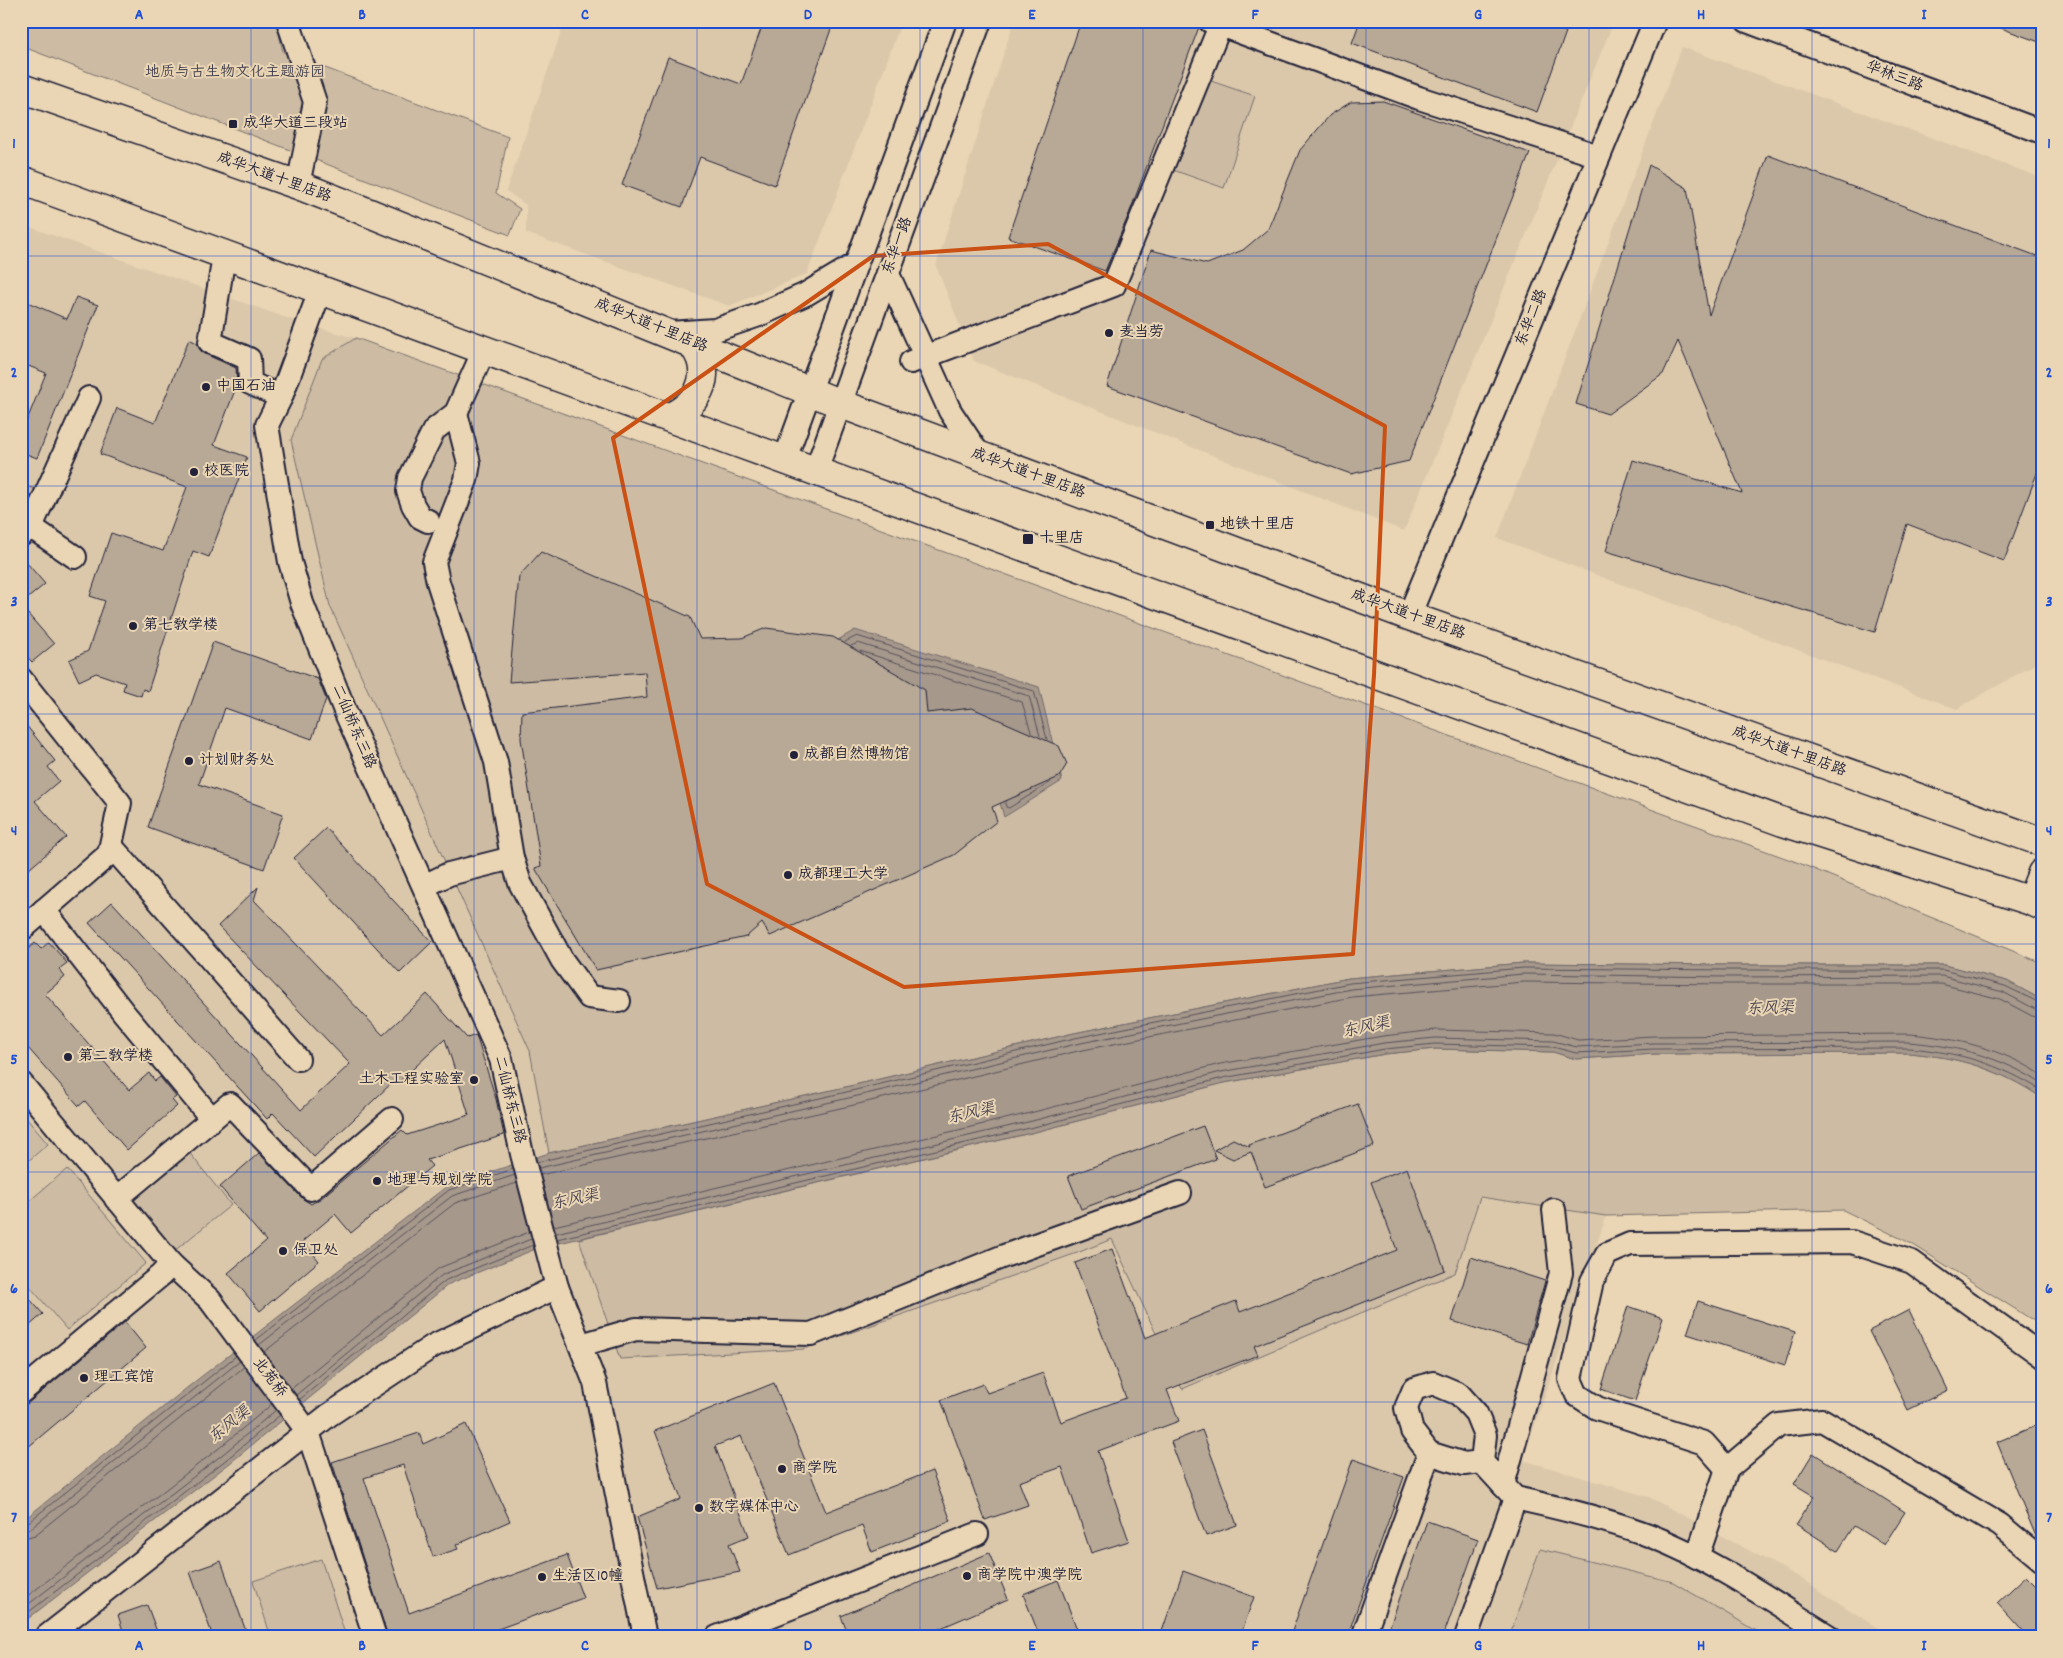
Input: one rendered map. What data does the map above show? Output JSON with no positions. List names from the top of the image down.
{
  "streets": {
    "main road": ["成华大道十里店路"],
    "street": [
      "华林三路",
      "东华一路",
      "东华二路",
      "二仙桥东三路",
      "北苑桥"
    ]
  },
  "crossings": [
    ["成华大道十里店路", "东华一路"],
    ["成华大道十里店路", "东华二路"]
  ],
  "water": ["东风渠"],
  "parks": ["地质与古生物文化主题游园"],
  "places": {
    "transit": ["成华大道三段站", "地铁十里店", "十里店"],
    "other": [
      "麦当劳",
      "中国石油",
      "校医院",
      "第七教学楼",
      "成都自然博物馆",
      "计划财务处",
      "成都理工大学",
      "第二教学楼",
      "土木工程实验室",
      "地理与规划学院",
      "保卫处",
      "理工宾馆",
      "商学院",
      "数字媒体中心",
      "商学院中澳学院",
      "生活区10幢"
    ]
  },
  "grid": {
    "columns": [
      "A",
      "B",
      "C",
      "D",
      "E",
      "F",
      "G",
      "H",
      "I"
    ],
    "rows": [
      "1",
      "2",
      "3",
      "4",
      "5",
      "6",
      "7"
    ]
  }
}
